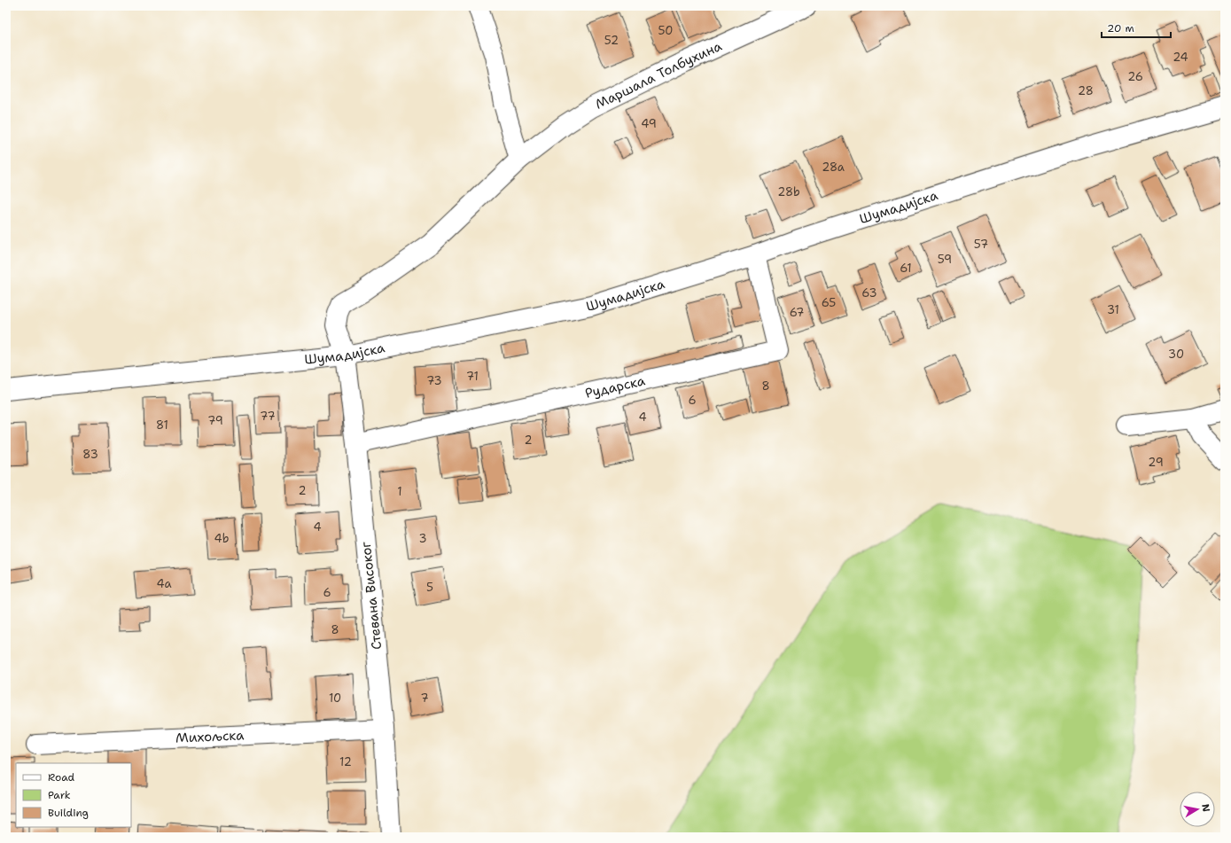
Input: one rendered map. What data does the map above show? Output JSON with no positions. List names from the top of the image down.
{
  "streets": {
    "street": [
      "Маршала Толбухина",
      "Шумадијска",
      "Рударска",
      "Стевана Високог",
      "Михољска"
    ]
  },
  "crossings": [
    ["Маршала Толбухина", "Шумадијска"],
    ["Маршала Толбухина", "Стевана Високог"],
    ["Шумадијска", "Рударска"],
    ["Шумадијска", "Стевана Високог"],
    ["Рударска", "Стевана Високог"],
    ["Стевана Високог", "Михољска"]
  ],
  "house_numbers": [
    "50",
    "52",
    "24",
    "26",
    "28",
    "49",
    "28a",
    "28b",
    "57",
    "59",
    "61",
    "63",
    "65",
    "31",
    "67",
    "30",
    "71",
    "73",
    "8",
    "6",
    "77",
    "4",
    "79",
    "81",
    "2",
    "83",
    "29",
    "2",
    "1",
    "4",
    "4b",
    "3",
    "4a",
    "5",
    "6",
    "8",
    "10",
    "7",
    "12"
  ],
  "legend": ["Road", "Park", "Building"],
  "scale_bar": "20 m",
  "north": "right"
}
